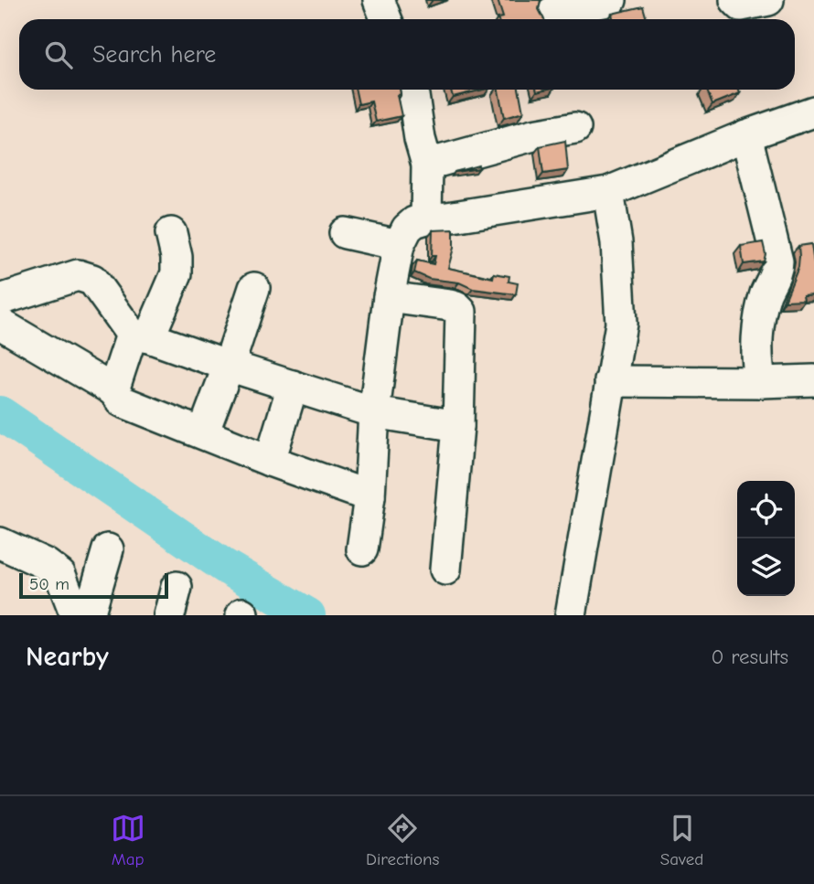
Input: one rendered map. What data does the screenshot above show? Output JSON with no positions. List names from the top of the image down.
{
  "scale_bar": "50 m",
  "page": {
    "search": "Search here",
    "scale": "50 m",
    "heading": ["Nearby", "0 results"],
    "nav": ["Map", "Directions", "Saved"]
  }
}
